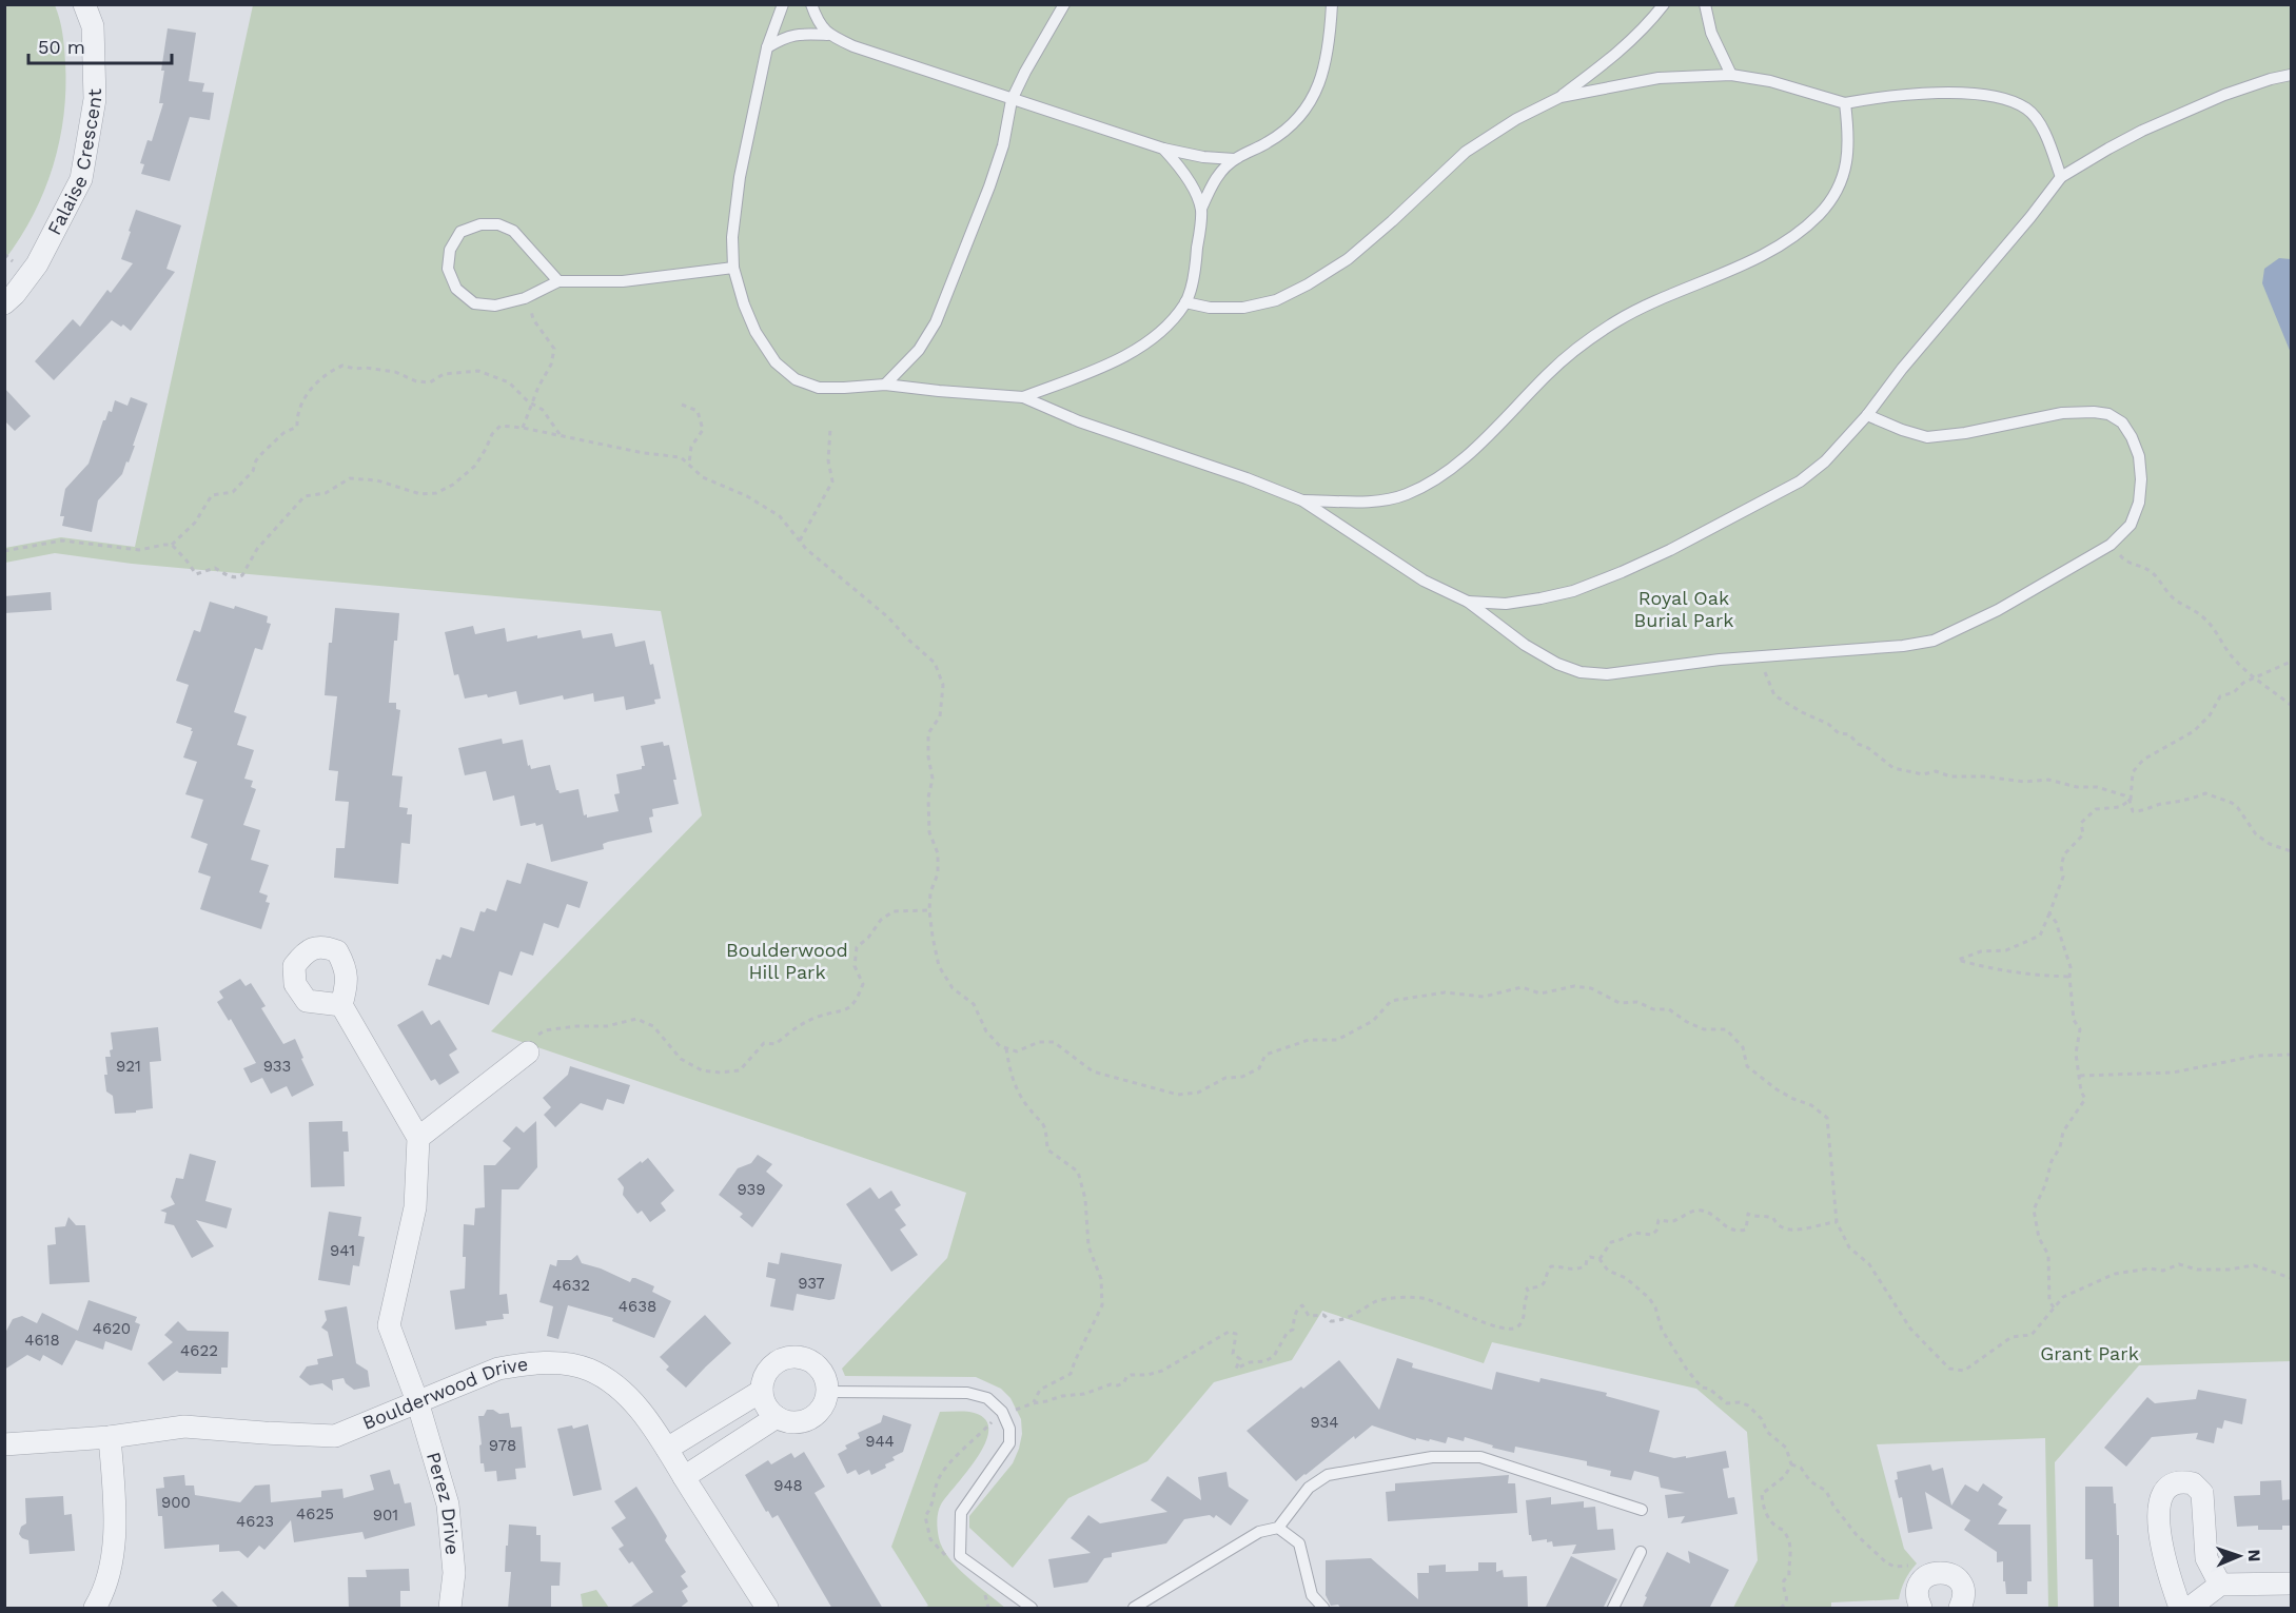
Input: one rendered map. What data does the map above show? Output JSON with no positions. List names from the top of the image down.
{
  "streets": {
    "street": ["Falaise Crescent", "Boulderwood Drive", "Perez Drive"]
  },
  "crossings": [
    ["Boulderwood Drive", "Perez Drive"]
  ],
  "parks": ["Royal Oak Burial Park", "Boulderwood Hill Park", "Grant Park"],
  "house_numbers": [
    "921",
    "933",
    "939",
    "941",
    "937",
    "4632",
    "4638",
    "4620",
    "4618",
    "4622",
    "934",
    "944",
    "978",
    "948",
    "900",
    "4625",
    "901",
    "4623"
  ],
  "scale_bar": "50 m",
  "north": "right"
}
